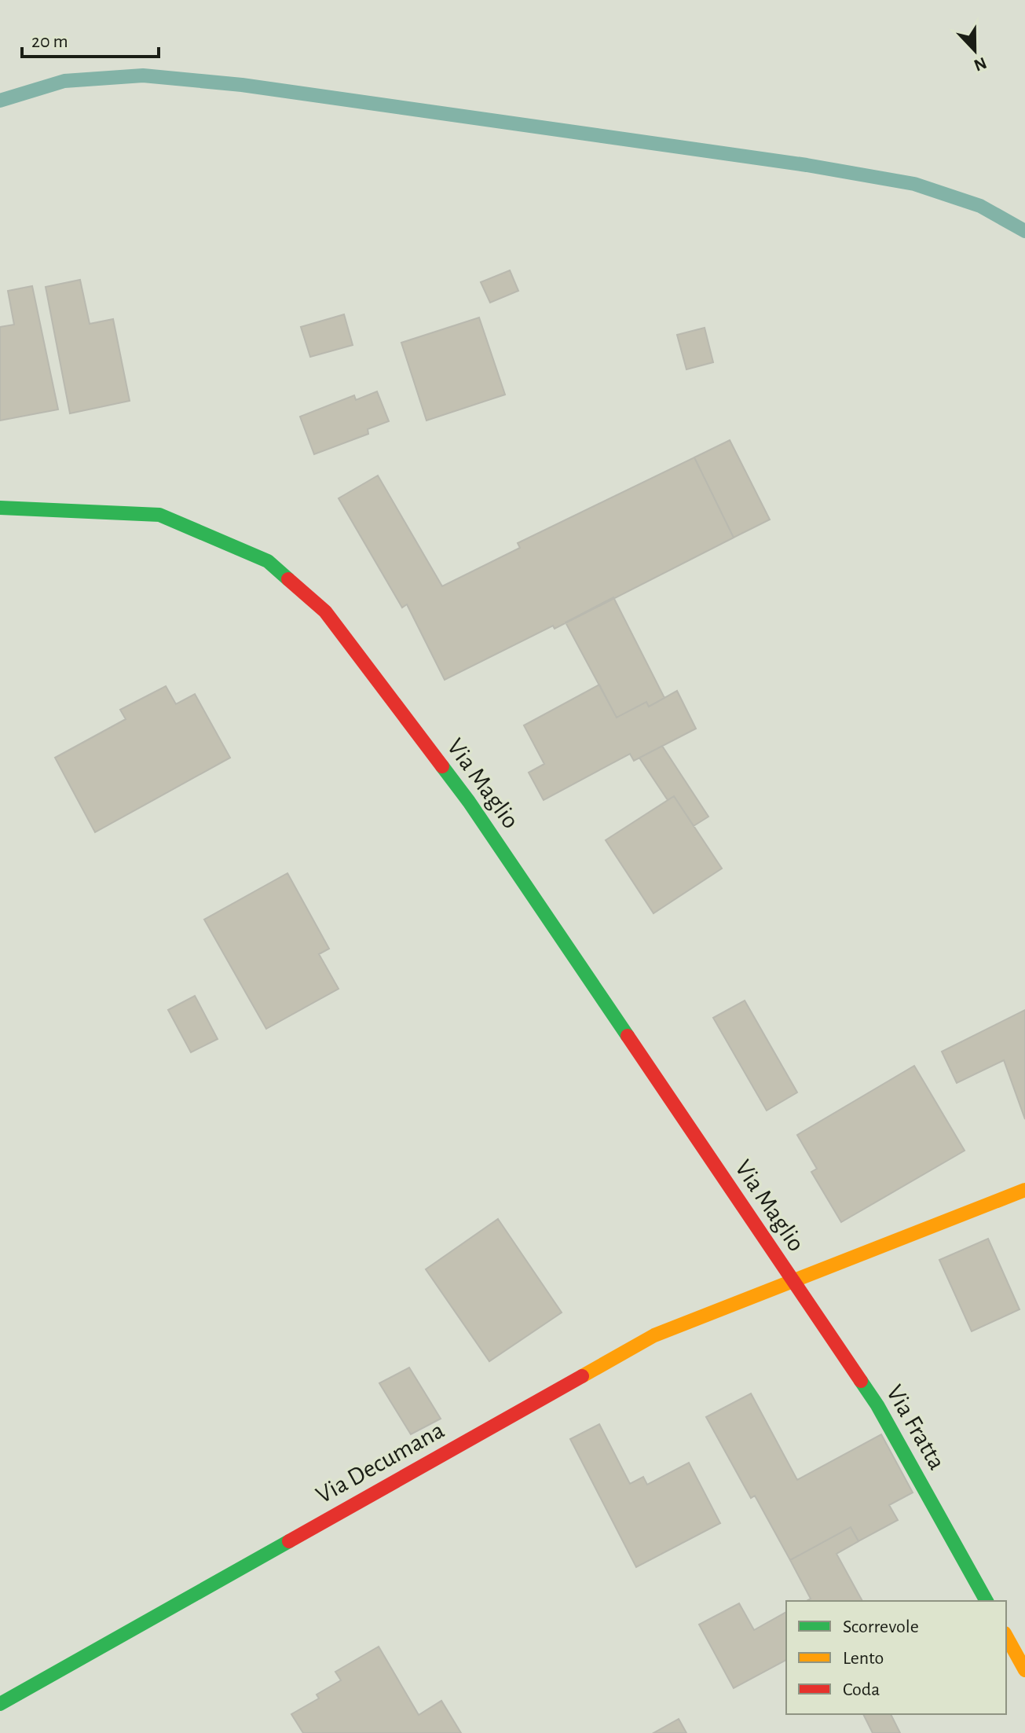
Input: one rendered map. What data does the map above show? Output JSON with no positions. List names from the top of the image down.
{
  "streets": {
    "main road": ["Via Maglio", "Via Fratta", "Via Decumana"]
  },
  "crossings": [
    ["Via Maglio", "Via Fratta"],
    ["Via Maglio", "Via Decumana"],
    ["Via Fratta", "Via Decumana"]
  ],
  "legend": ["Scorrevole", "Lento", "Coda"],
  "scale_bar": "20 m",
  "north": "bottom"
}
